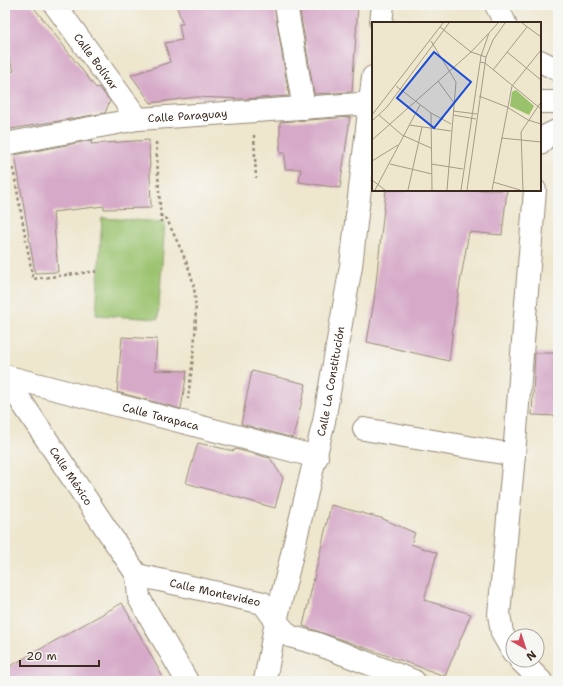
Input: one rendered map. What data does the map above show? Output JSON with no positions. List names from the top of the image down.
{
  "streets": {
    "street": [
      "Calle Bolívar",
      "Calle Paraguay",
      "Calle La Constitución",
      "Calle Tarapaca",
      "Calle México",
      "Calle Montevideo"
    ]
  },
  "crossings": [
    ["Calle Bolívar", "Calle Paraguay"],
    ["Calle Paraguay", "Calle La Constitución"],
    ["Calle La Constitución", "Calle Tarapaca"],
    ["Calle La Constitución", "Calle Montevideo"],
    ["Calle Tarapaca", "Calle México"],
    ["Calle México", "Calle Montevideo"]
  ],
  "scale_bar": "20 m",
  "north": "bottom right"
}
